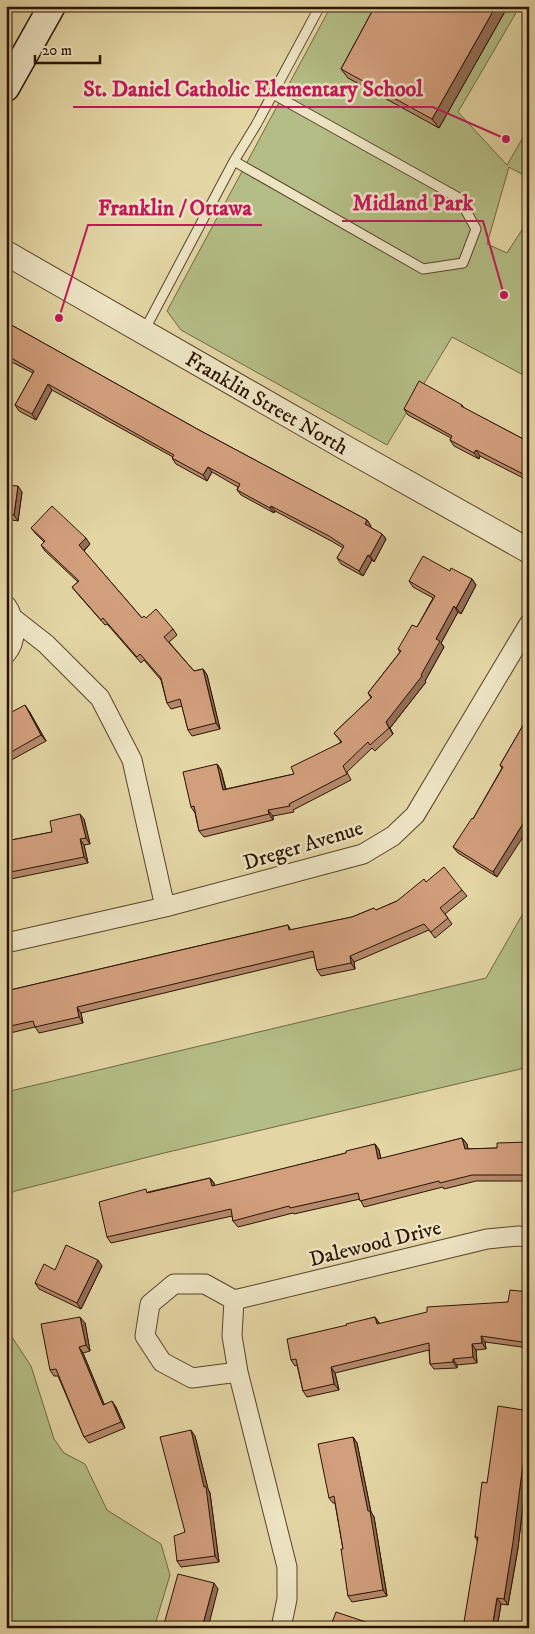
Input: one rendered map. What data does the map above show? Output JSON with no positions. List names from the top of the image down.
{
  "streets": {
    "street": ["Franklin Street North", "Dreger Avenue", "Dalewood Drive"]
  },
  "places": ["St. Daniel Catholic Elementary School", "Midland Park", "Franklin / Ottawa"],
  "scale_bar": "20 m"
}
